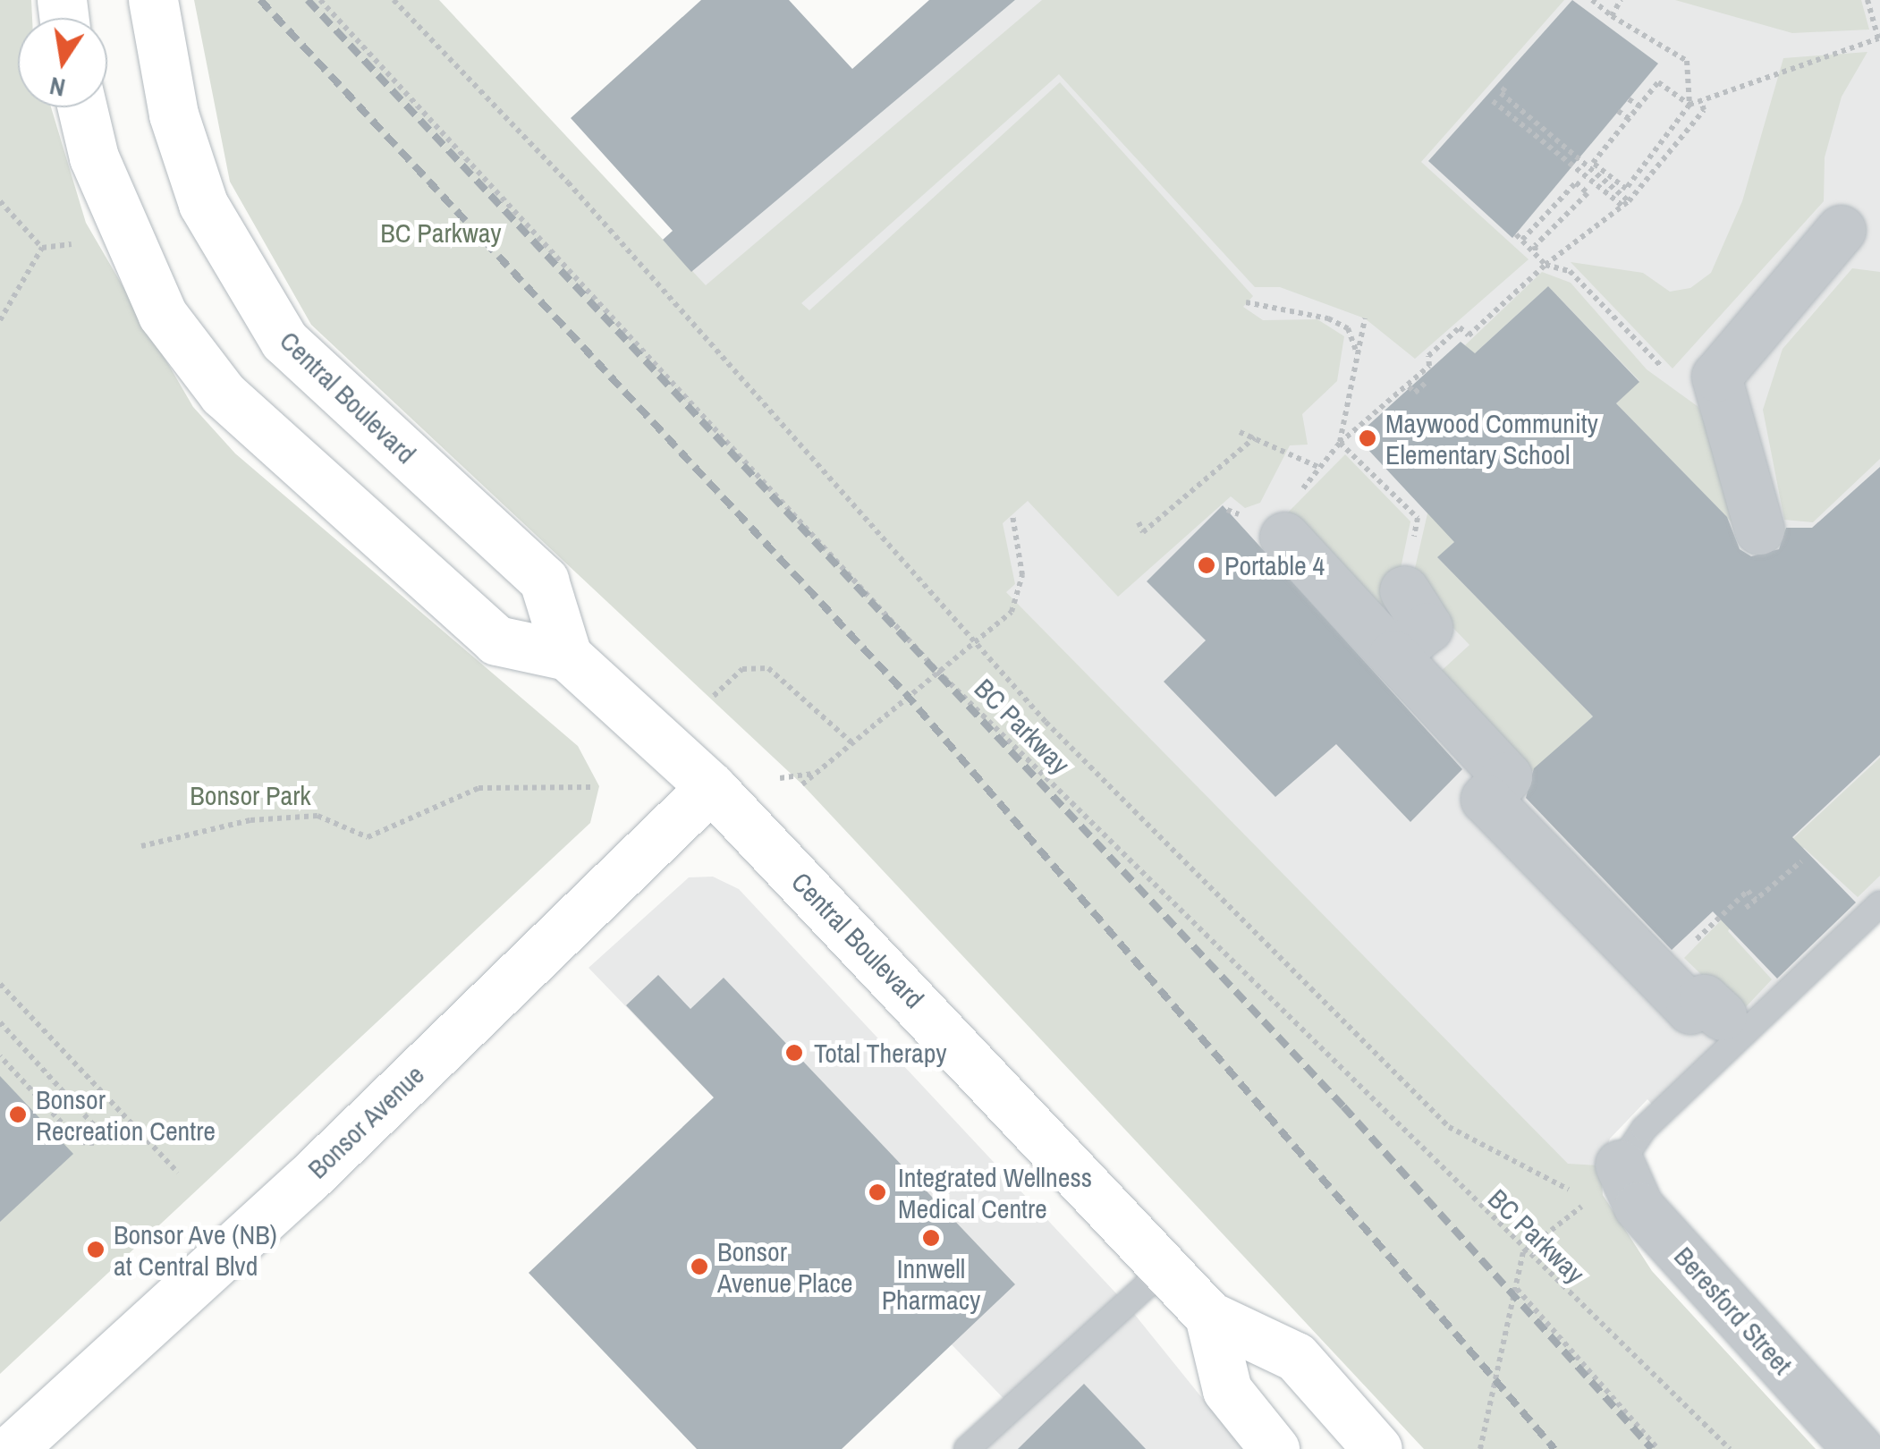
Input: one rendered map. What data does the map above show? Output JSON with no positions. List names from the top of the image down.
{
  "streets": {
    "street": ["Central Boulevard", "Bonsor Avenue", "Beresford Street"],
    "path": ["BC Parkway"]
  },
  "crossings": [
    ["Central Boulevard", "Bonsor Avenue"]
  ],
  "parks": ["BC Parkway", "Bonsor Park"],
  "places": [
    "Maywood Community Elementary School",
    "Portable 4",
    "Total Therapy",
    "Bonsor Recreation Centre",
    "Integrated Wellness Medical Centre",
    "Innwell Pharmacy",
    "Bonsor Ave (NB) at Central Blvd",
    "Bonsor Avenue Place"
  ],
  "north": "bottom"
}
